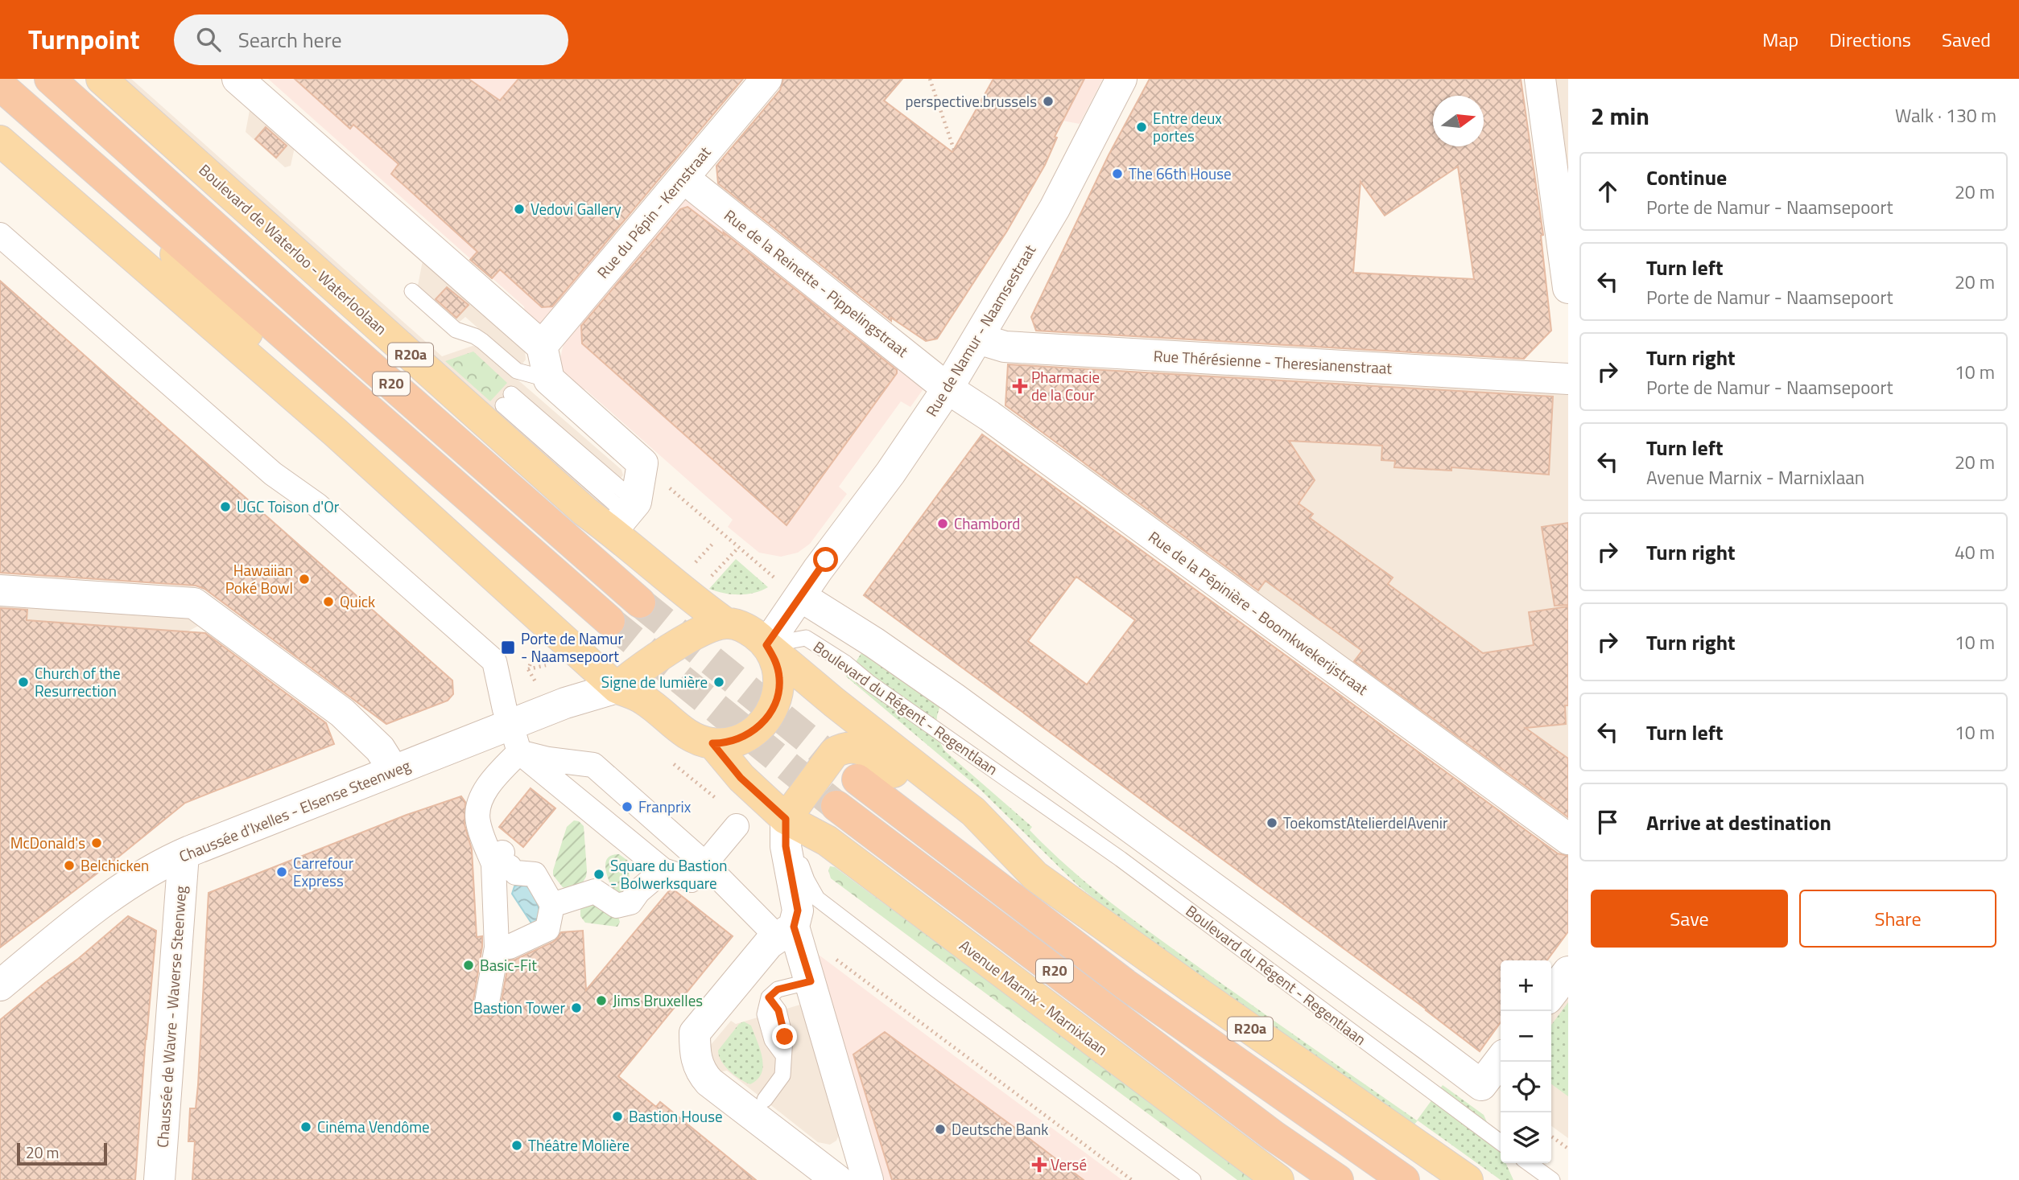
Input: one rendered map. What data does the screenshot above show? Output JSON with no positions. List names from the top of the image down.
{
  "streets": {
    "highway": ["R20"],
    "main road": [
      "Boulevard de Waterloo - Waterloolaan",
      "R20a",
      "Boulevard du Régent - Regentlaan",
      "Avenue Marnix - Marnixlaan"
    ],
    "street": [
      "Rue du Pépin - Kernstraat",
      "Rue de la Reinette - Pippelingstraat",
      "Rue de Namur - Naamsestraat",
      "Rue Thérésienne - Theresianenstraat",
      "Rue de la Pépinière - Boomkwekerijstraat",
      "Chaussée d'Ixelles - Elsense Steenweg",
      "Chaussée de Wavre - Waverse Steenweg"
    ]
  },
  "crossings": [
    ["Rue du Pépin - Kernstraat", "Rue de la Reinette - Pippelingstraat"],
    ["Boulevard de Waterloo - Waterloolaan", "Boulevard du Régent - Regentlaan"],
    ["Boulevard de Waterloo - Waterloolaan", "Chaussée d'Ixelles - Elsense Steenweg"],
    ["Boulevard de Waterloo - Waterloolaan", "Avenue Marnix - Marnixlaan"],
    ["Rue de la Reinette - Pippelingstraat", "Rue de Namur - Naamsestraat"],
    ["Rue de la Reinette - Pippelingstraat", "Rue de la Pépinière - Boomkwekerijstraat"],
    ["Rue de Namur - Naamsestraat", "Rue Thérésienne - Theresianenstraat"],
    ["Rue de Namur - Naamsestraat", "Rue de la Pépinière - Boomkwekerijstraat"],
    ["Rue de Namur - Naamsestraat", "Boulevard du Régent - Regentlaan"],
    ["Boulevard du Régent - Regentlaan", "Chaussée d'Ixelles - Elsense Steenweg"],
    ["Boulevard du Régent - Regentlaan", "Avenue Marnix - Marnixlaan"],
    ["Chaussée d'Ixelles - Elsense Steenweg", "Avenue Marnix - Marnixlaan"],
    ["Chaussée d'Ixelles - Elsense Steenweg", "Chaussée de Wavre - Waverse Steenweg"]
  ],
  "places": {
    "other": [
      "perspective.brussels",
      "Entre deux portes",
      "The 66th House",
      "Vedovi Gallery",
      "UGC Toison d'Or",
      "Chambord",
      "Hawaiian Poké Bowl",
      "Quick",
      "Church of the Resurrection",
      "Signe de lumière",
      "Franprix",
      "ToekomstAtelierdelAvenir",
      "McDonald's",
      "Belchicken",
      "Carrefour Express",
      "Square du Bastion - Bolwerksquare",
      "Basic-Fit",
      "Jims Bruxelles",
      "Bastion Tower",
      "Bastion House",
      "Cinéma Vendôme",
      "Deutsche Bank",
      "Théâtre Molière"
    ],
    "health": ["Pharmacie de la Cour", "Versé"],
    "transit": ["Porte de Namur - Naamsepoort"]
  },
  "scale_bar": "20 m",
  "north": "right",
  "page": {
    "header": "Turnpoint",
    "search": "Search here",
    "nav": ["Map", "Directions", "Saved"],
    "heading": ["2 min", "Walk · 130 m"],
    "list": [
      ["Continue", "Porte de Namur - Naamsepoort", "20 m"],
      ["Turn left", "Porte de Namur - Naamsepoort", "20 m"],
      ["Turn right", "Porte de Namur - Naamsepoort", "10 m"],
      ["Turn left", "Avenue Marnix - Marnixlaan", "20 m"],
      ["Turn right", "40 m"],
      ["Turn right", "10 m"],
      ["Turn left", "10 m"],
      "Arrive at destination"
    ],
    "buttons": ["Save", "Share"],
    "map_buttons": ["+", "−"],
    "scale": "20 m"
  }
}
